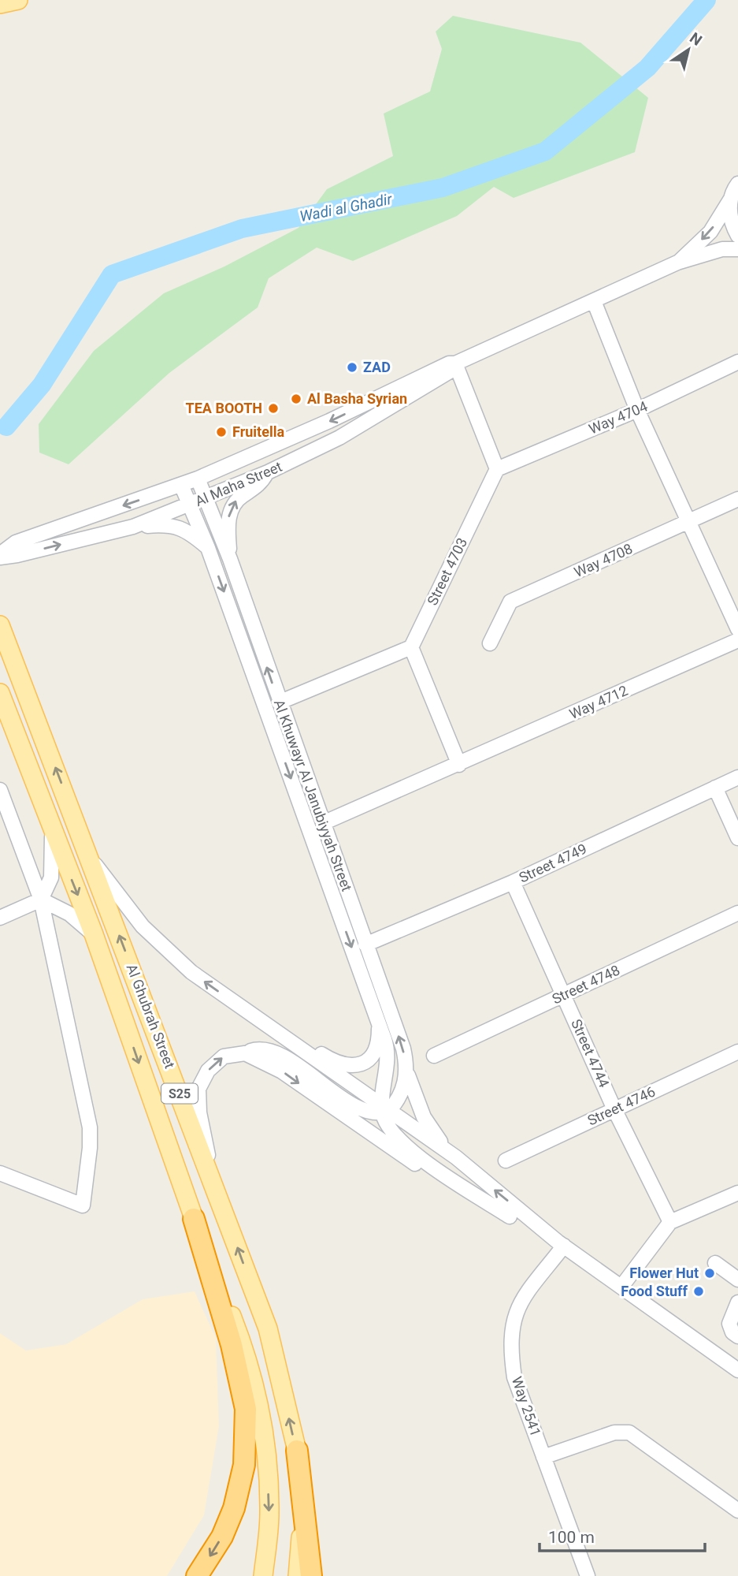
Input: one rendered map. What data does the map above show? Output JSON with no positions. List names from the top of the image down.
{
  "streets": {
    "main road": ["Al Ghubrah Street", "S25"],
    "street": [
      "Way 4704",
      "Al Maha Street",
      "Way 4708",
      "Street 4703",
      "Way 4712",
      "Al Khuwayr Al Janubiyyah Street",
      "Street 4749",
      "Street 4748",
      "Street 4744",
      "Street 4746",
      "Way 2541"
    ]
  },
  "crossings": [
    ["Way 4704", "Street 4703"],
    ["Al Maha Street", "Al Khuwayr Al Janubiyyah Street"],
    ["Way 4712", "Al Khuwayr Al Janubiyyah Street"],
    ["Al Khuwayr Al Janubiyyah Street", "Street 4749"],
    ["Street 4749", "Street 4744"],
    ["Street 4748", "Street 4744"],
    ["Street 4744", "Street 4746"]
  ],
  "water": ["Wadi al Ghadir"],
  "places": [
    "ZAD",
    "Al Basha Syrian",
    "TEA BOOTH",
    "Fruitella",
    "Flower Hut",
    "Food Stuff"
  ],
  "scale_bar": "100 m",
  "north": "top right"
}
